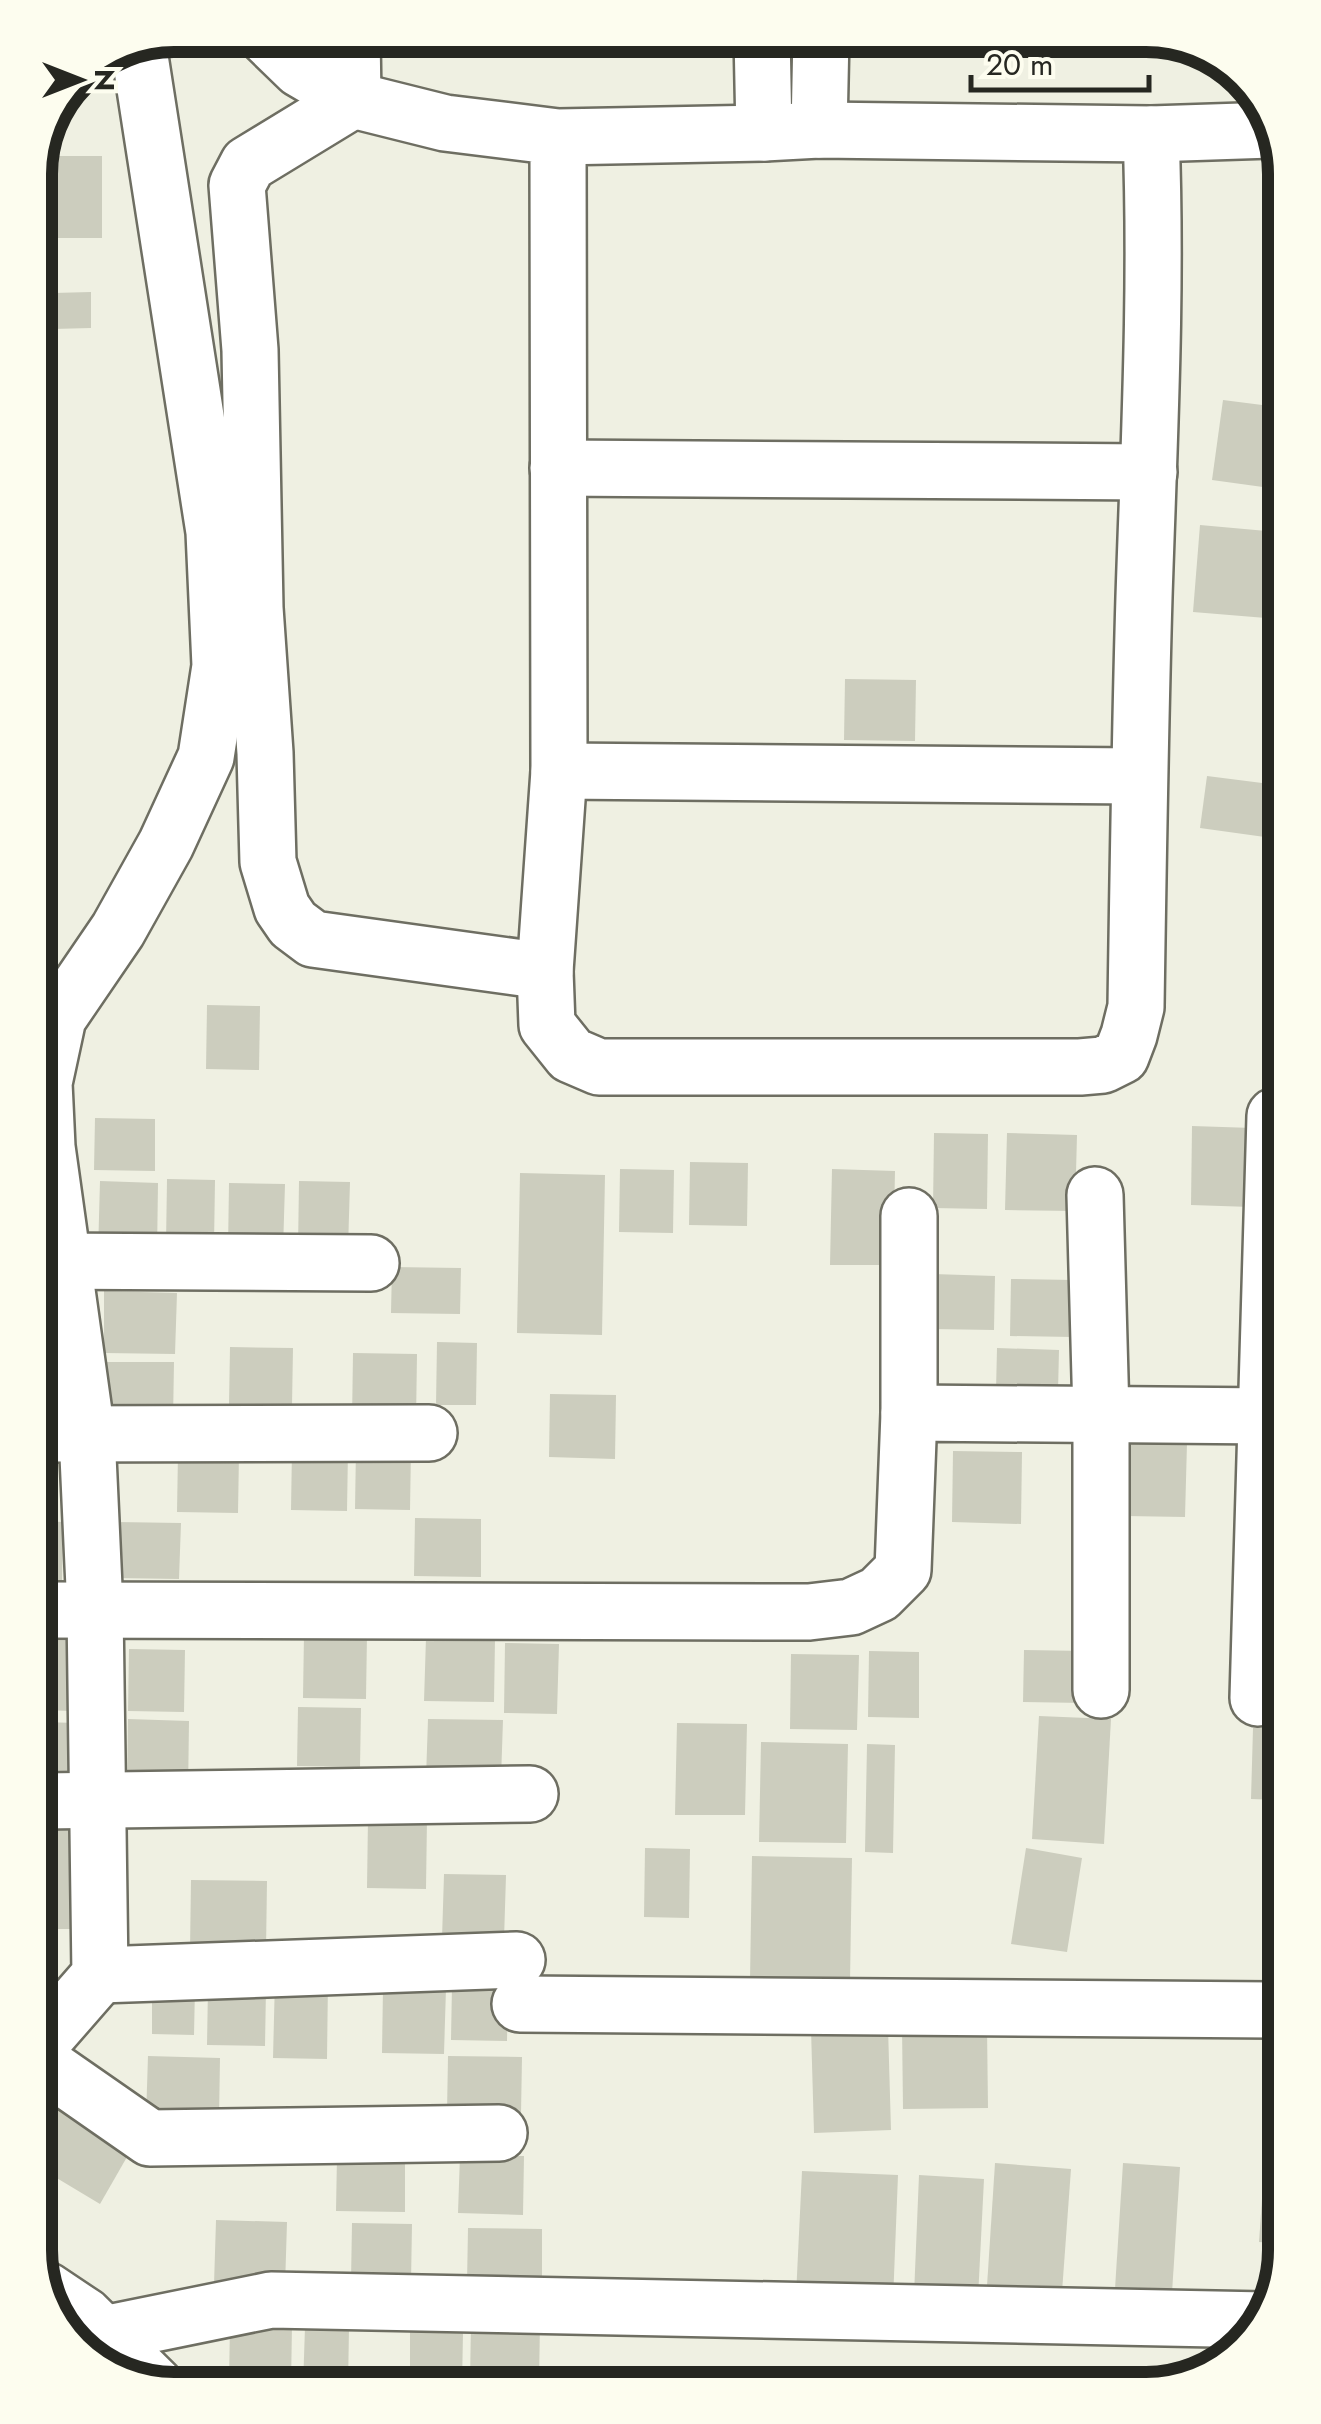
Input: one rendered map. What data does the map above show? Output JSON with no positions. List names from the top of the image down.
{
  "scale_bar": "20 m",
  "north": "right"
}
